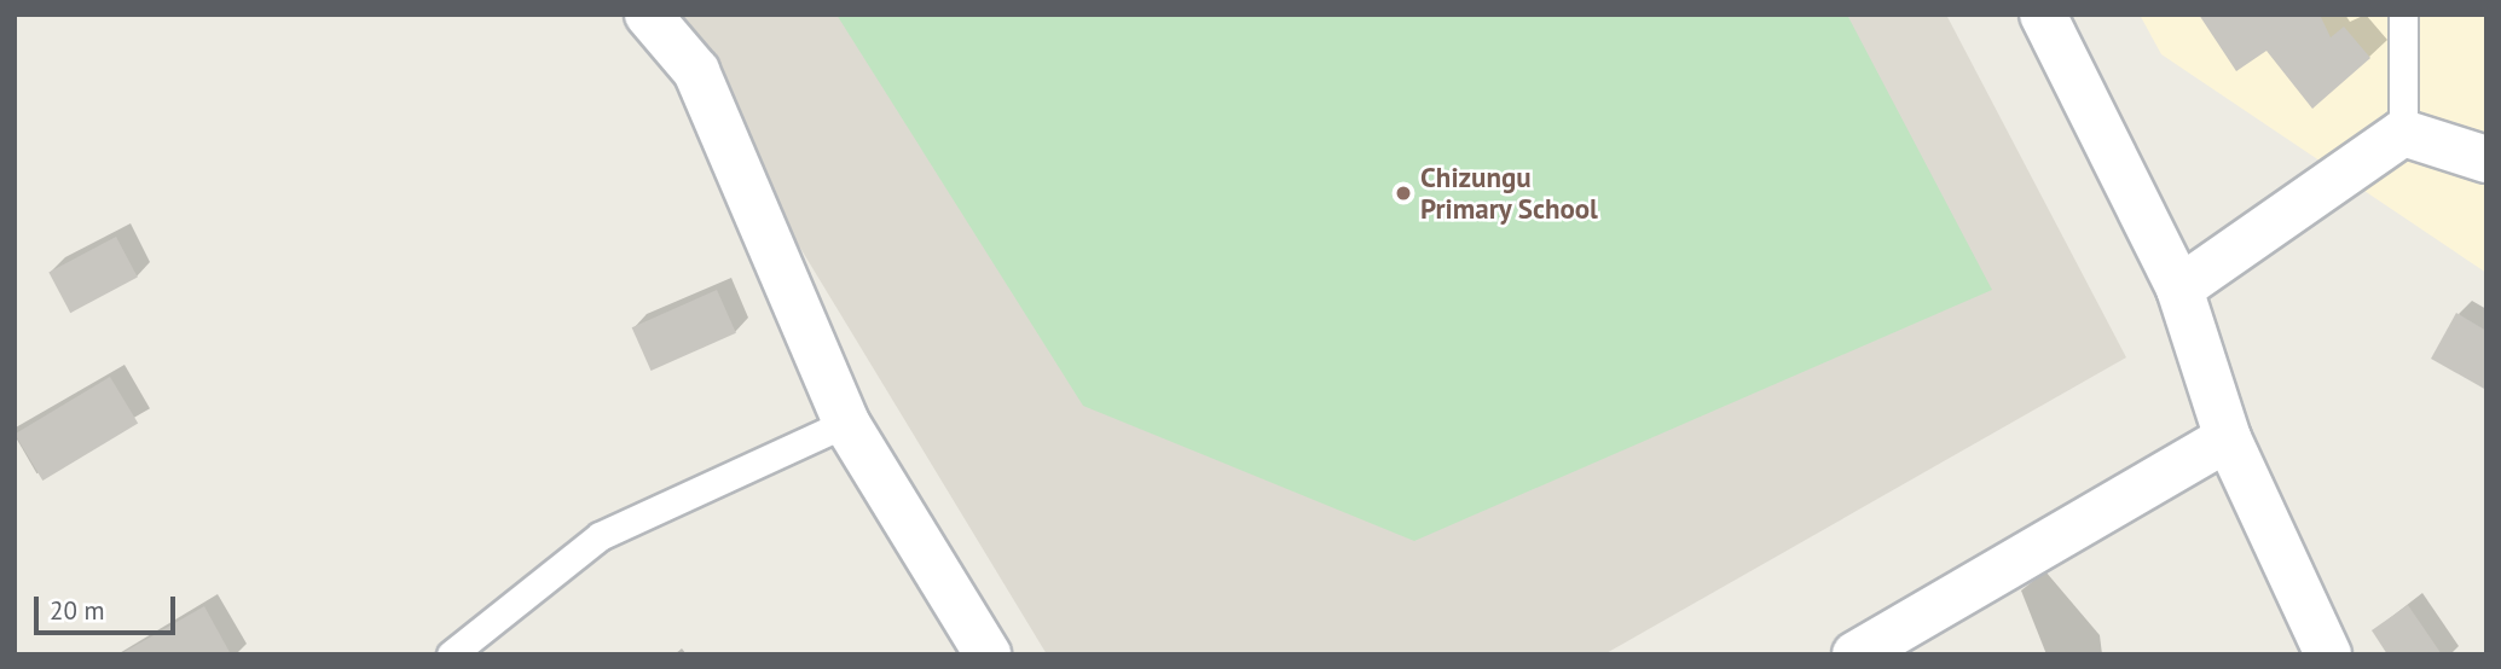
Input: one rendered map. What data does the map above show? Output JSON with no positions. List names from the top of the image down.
{
  "places": ["Chizungu Primary School"],
  "scale_bar": "20 m"
}
